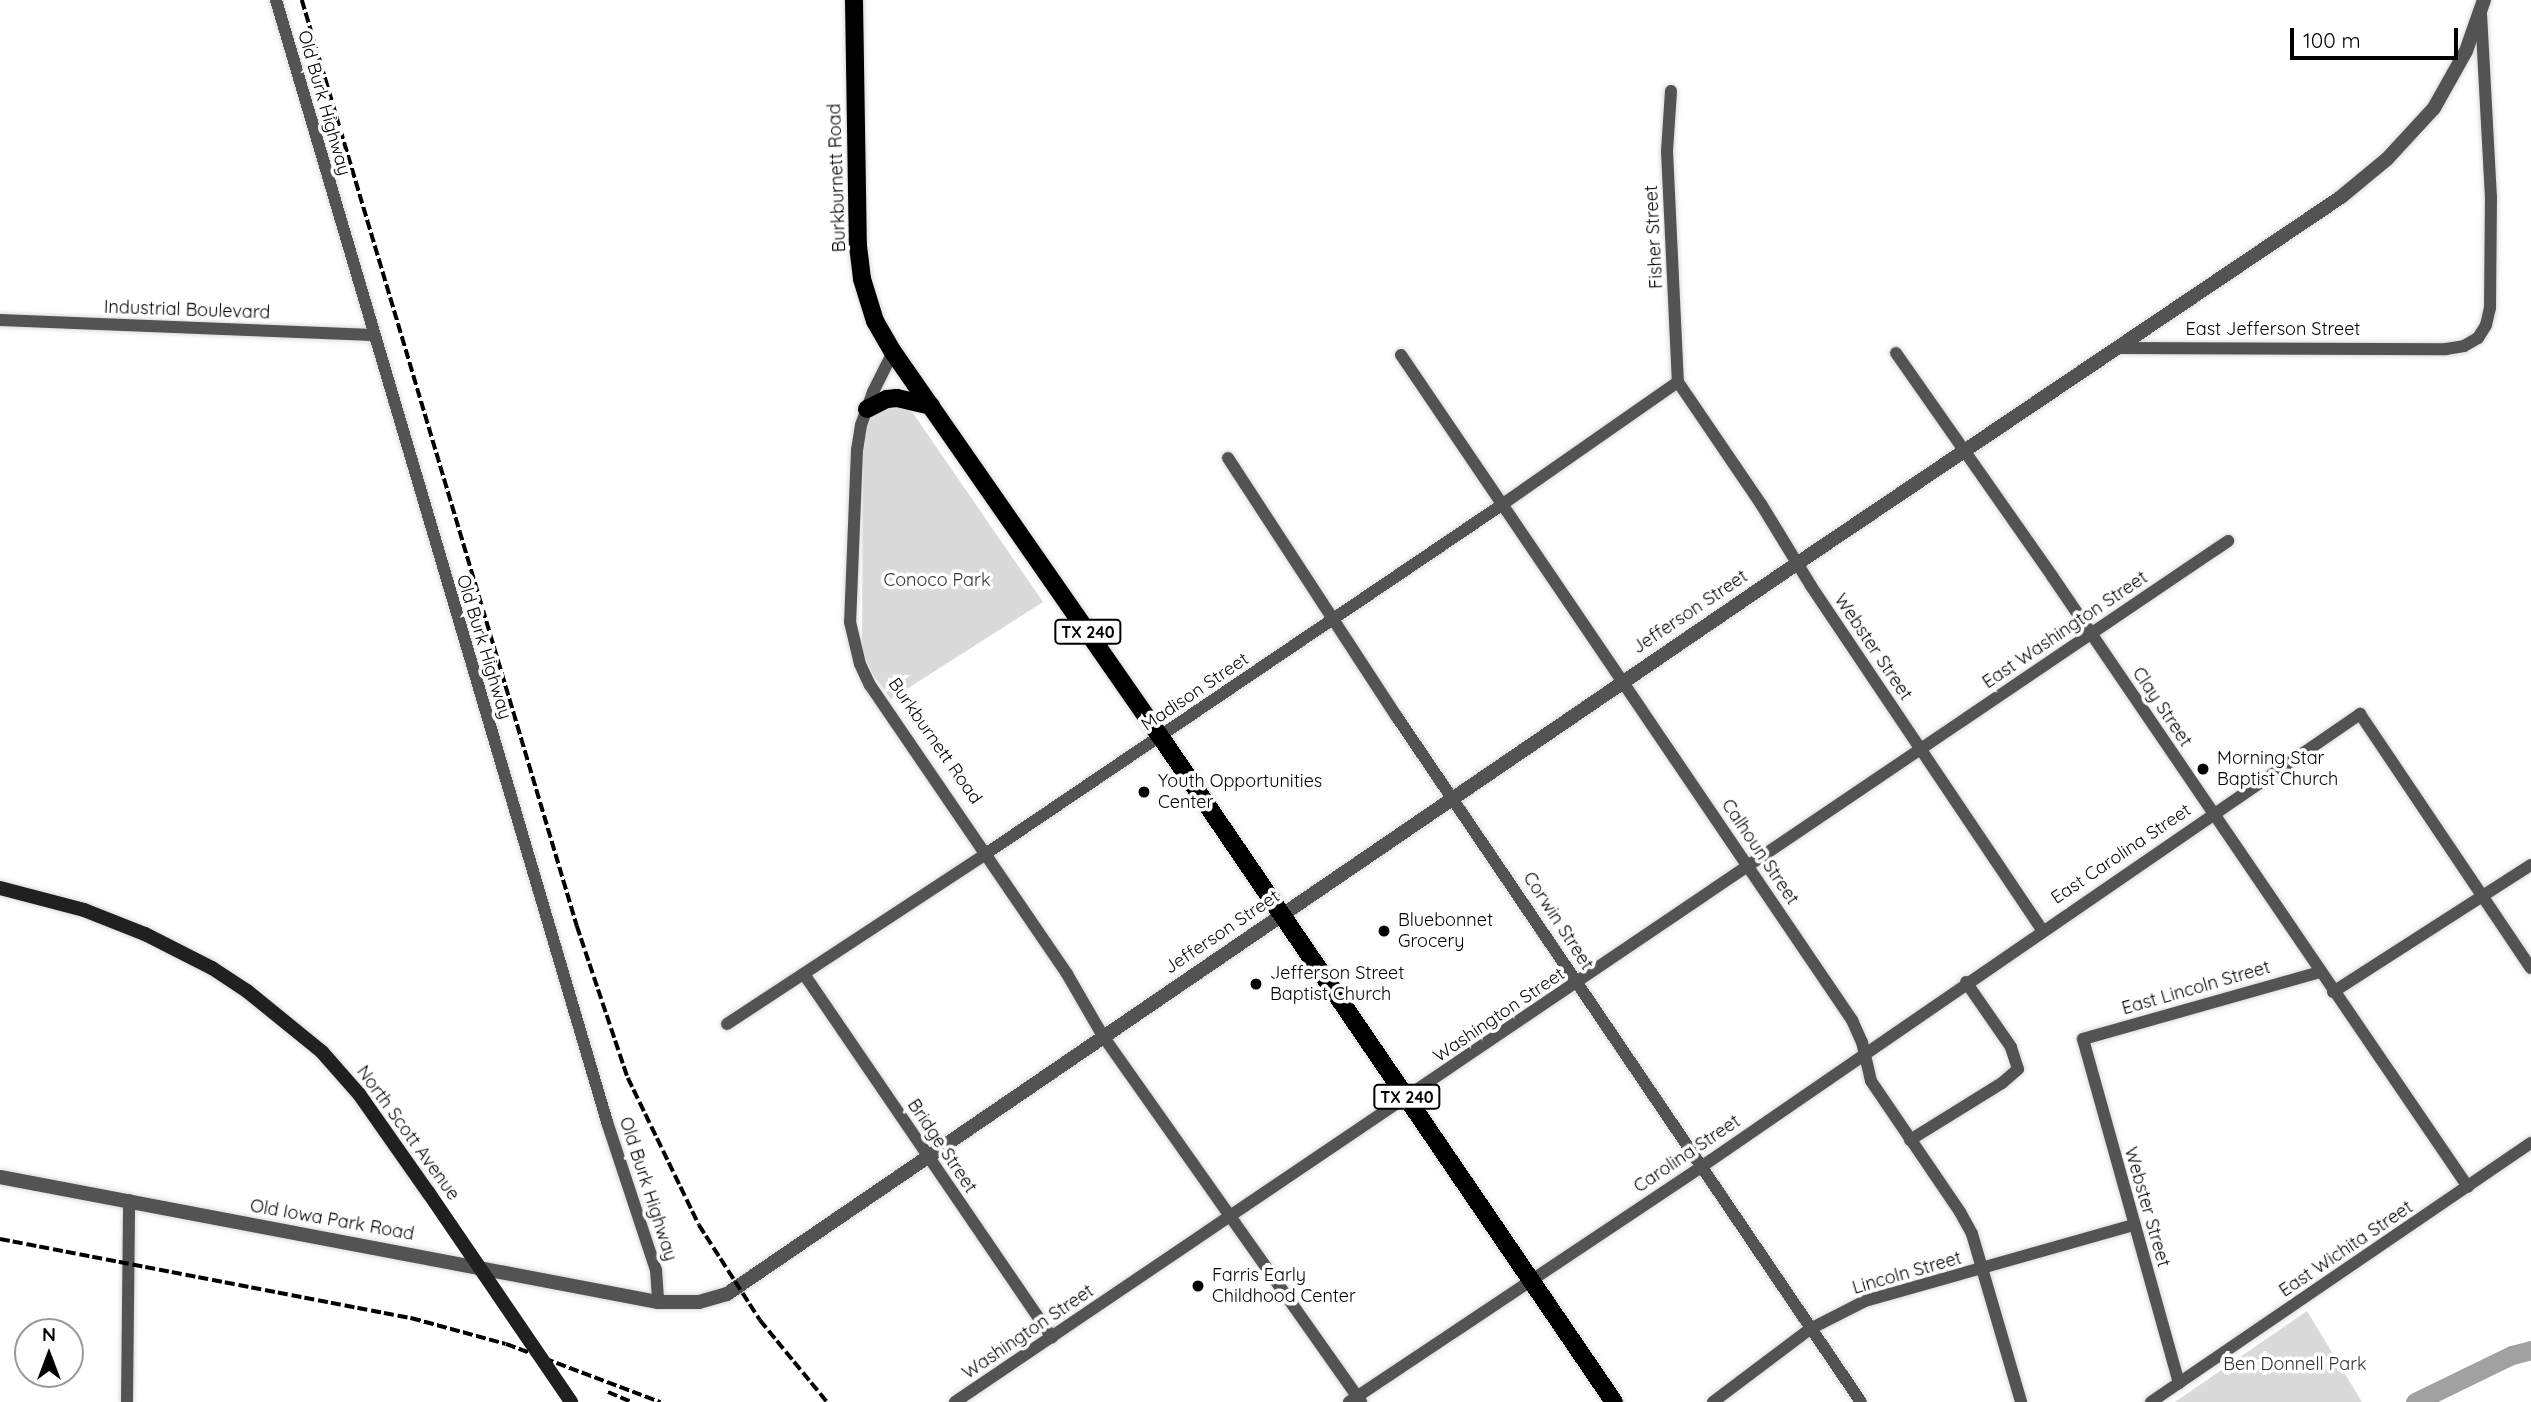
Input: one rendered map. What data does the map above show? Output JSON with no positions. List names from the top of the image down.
{
  "streets": {
    "main road": ["Burkburnett Road", "TX 240", "North Scott Avenue"],
    "street": [
      "Old Burk Highway",
      "Fisher Street",
      "Industrial Boulevard",
      "East Jefferson Street",
      "Jefferson Street",
      "East Washington Street",
      "Webster Street",
      "Madison Street",
      "Clay Street",
      "Calhoun Street",
      "East Carolina Street",
      "Corwin Street",
      "East Lincoln Street",
      "Washington Street",
      "Bridge Street",
      "Carolina Street",
      "Old Iowa Park Road",
      "East Wichita Street",
      "Lincoln Street"
    ]
  },
  "crossings": [
    ["Old Burk Highway", "Industrial Boulevard"],
    ["Old Burk Highway", "Jefferson Street"],
    ["Old Burk Highway", "Old Iowa Park Road"],
    ["Burkburnett Road", "Jefferson Street"],
    ["Burkburnett Road", "TX 240"],
    ["Burkburnett Road", "Madison Street"],
    ["Burkburnett Road", "Washington Street"],
    ["Burkburnett Road", "Carolina Street"],
    ["Fisher Street", "Webster Street"],
    ["Fisher Street", "Madison Street"],
    ["Jefferson Street", "TX 240"],
    ["Jefferson Street", "Webster Street"],
    ["Jefferson Street", "Calhoun Street"],
    ["Jefferson Street", "Corwin Street"],
    ["Jefferson Street", "Bridge Street"],
    ["Jefferson Street", "Old Iowa Park Road"],
    ["East Washington Street", "Webster Street"],
    ["East Washington Street", "Clay Street"],
    ["East Washington Street", "Washington Street"],
    ["TX 240", "Madison Street"],
    ["TX 240", "Washington Street"],
    ["TX 240", "Carolina Street"],
    ["Webster Street", "Madison Street"],
    ["Webster Street", "East Carolina Street"],
    ["Webster Street", "East Lincoln Street"],
    ["Webster Street", "Washington Street"],
    ["Webster Street", "Carolina Street"],
    ["Webster Street", "East Wichita Street"],
    ["Webster Street", "Lincoln Street"],
    ["Madison Street", "Calhoun Street"],
    ["Madison Street", "Corwin Street"],
    ["Madison Street", "Bridge Street"],
    ["Clay Street", "East Carolina Street"],
    ["Clay Street", "East Lincoln Street"],
    ["Clay Street", "East Wichita Street"],
    ["Calhoun Street", "Washington Street"],
    ["Calhoun Street", "Carolina Street"],
    ["Calhoun Street", "Lincoln Street"],
    ["East Carolina Street", "Carolina Street"],
    ["Corwin Street", "Washington Street"],
    ["Corwin Street", "Carolina Street"],
    ["Corwin Street", "Lincoln Street"],
    ["Washington Street", "Bridge Street"]
  ],
  "parks": ["Conoco Park", "Ben Donnell Park"],
  "places": [
    "Morning Star Baptist Church",
    "Youth Opportunities Center",
    "Bluebonnet Grocery",
    "Jefferson Street Baptist Church",
    "Farris Early Childhood Center"
  ],
  "scale_bar": "100 m",
  "north": "top"
}
